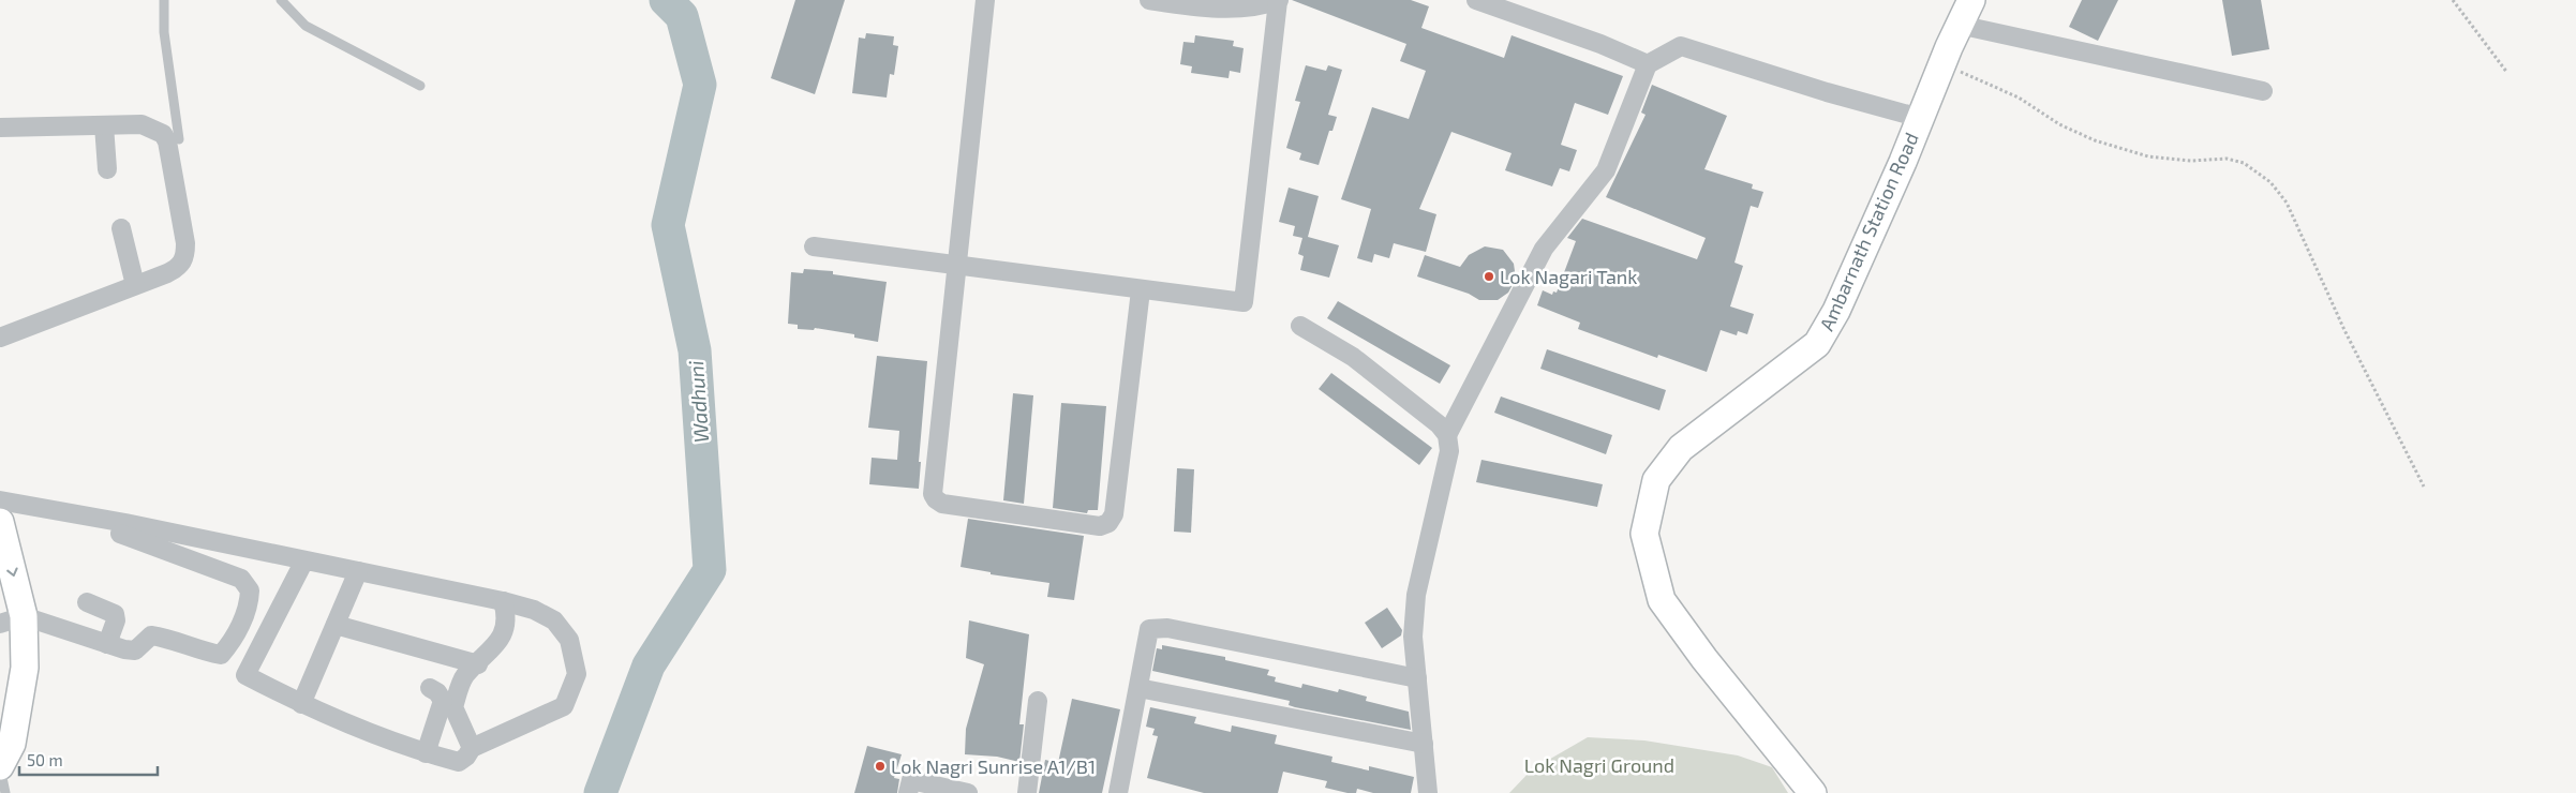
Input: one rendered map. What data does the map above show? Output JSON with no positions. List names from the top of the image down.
{
  "streets": {
    "main road": ["Ambarnath Station Road"]
  },
  "water": ["Wadhuni"],
  "parks": ["Lok Nagri Ground"],
  "places": ["Lok Nagari Tank", "Lok Nagri Sunrise A1/B1"],
  "scale_bar": "50 m"
}
